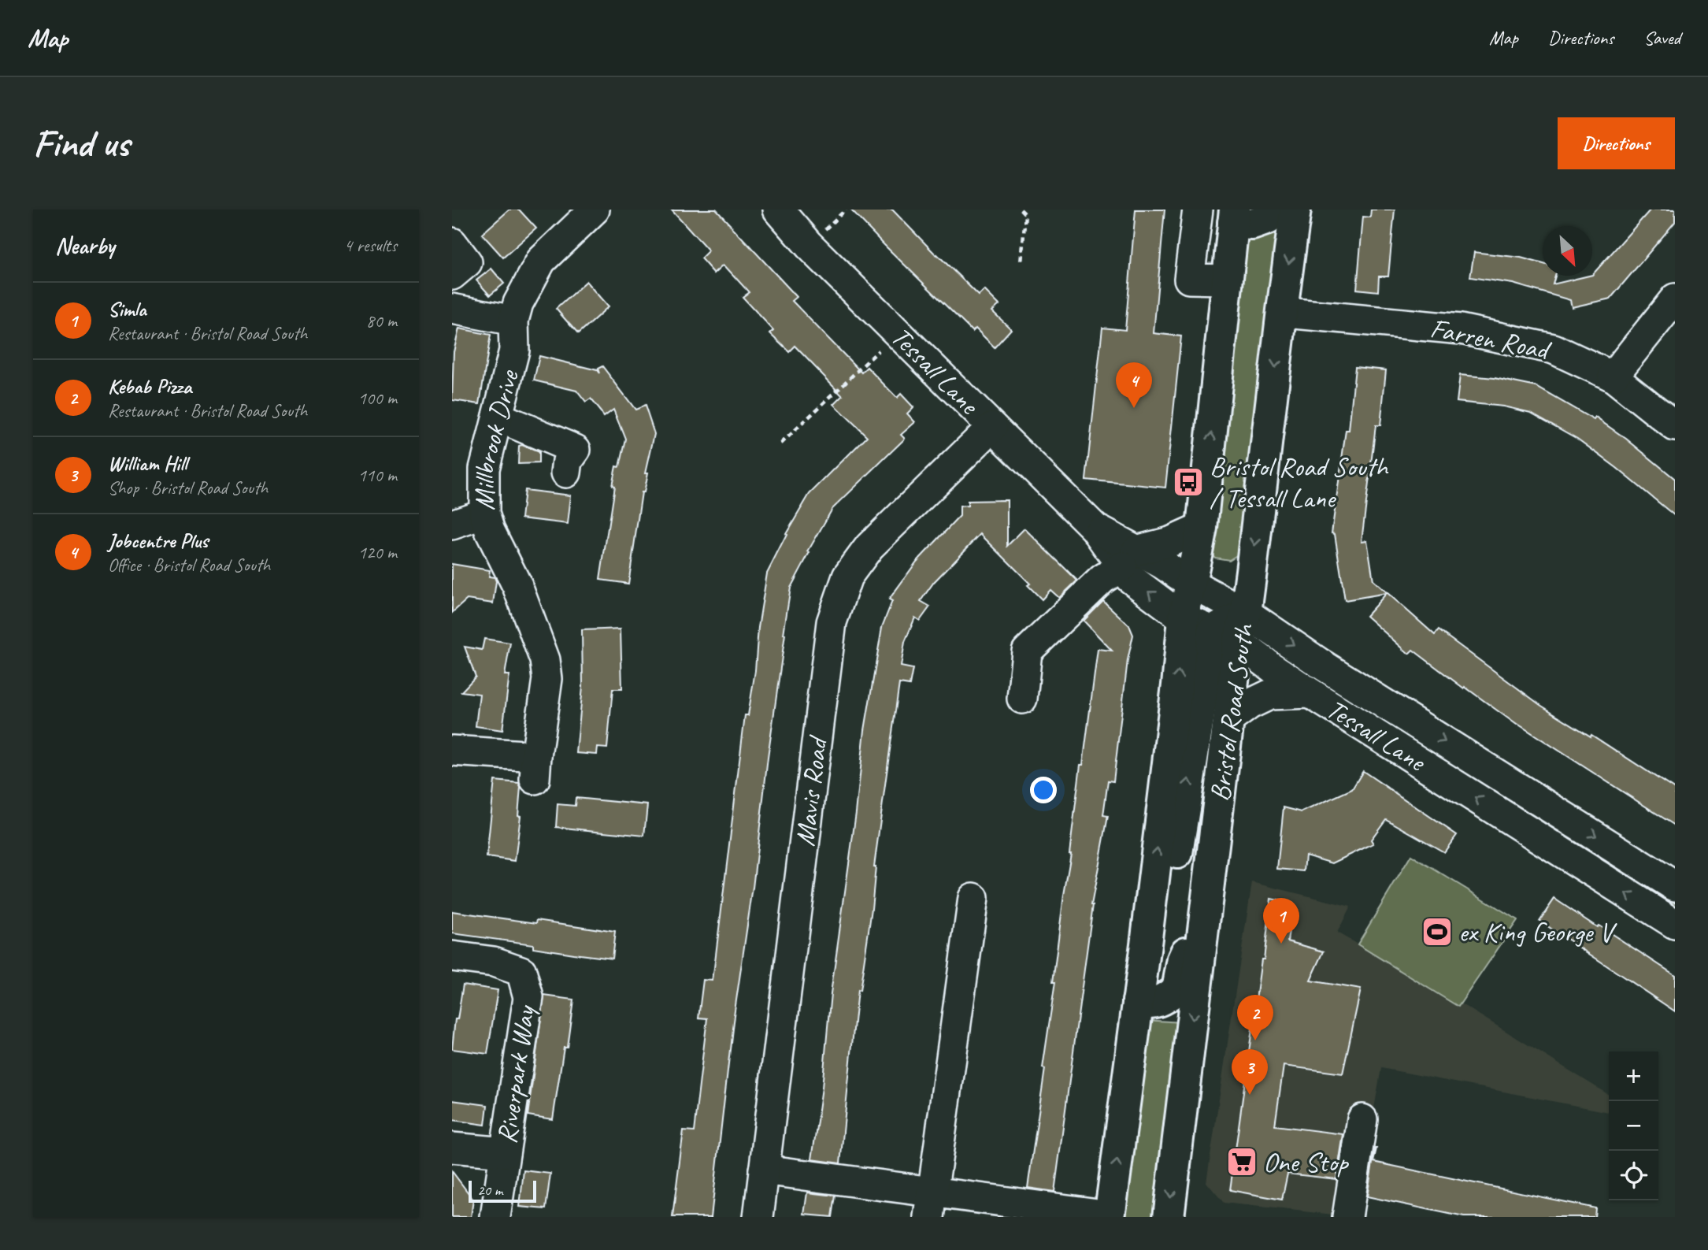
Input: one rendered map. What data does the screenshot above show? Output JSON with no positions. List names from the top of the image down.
{
  "streets": {
    "highway": ["Bristol Road South"],
    "street": [
      "Farren Road",
      "Tessall Lane",
      "Millbrook Drive",
      "Mavis Road",
      "Riverpark Way"
    ]
  },
  "crossings": [
    ["Farren Road", "Bristol Road South"],
    ["Tessall Lane", "Bristol Road South"],
    ["Tessall Lane", "Mavis Road"]
  ],
  "places": {
    "bus stop": ["Bristol Road South / Tessall Lane"],
    "sports": ["ex King George V"],
    "supermarket": ["One Stop"]
  },
  "scale_bar": "20 m",
  "north": "bottom right",
  "page": {
    "header": "Map",
    "nav": ["Map", "Directions", "Saved"],
    "buttons": "Directions",
    "title": "Find us",
    "heading": ["Nearby", "4 results"],
    "list": [
      {
        "mark": "1",
        "name": "Simla",
        "note": "Restaurant · Bristol Road South",
        "value": "80 m"
      },
      {
        "mark": "2",
        "name": "Kebab Pizza",
        "note": "Restaurant · Bristol Road South",
        "value": "100 m"
      },
      {
        "mark": "3",
        "name": "William Hill",
        "note": "Shop · Bristol Road South",
        "value": "110 m"
      },
      {
        "mark": "4",
        "name": "Jobcentre Plus",
        "note": "Office · Bristol Road South",
        "value": "120 m"
      }
    ],
    "pins": [
      "4",
      "1",
      "2",
      "3"
    ],
    "map_buttons": ["+", "−"],
    "scale": "20 m"
  }
}
